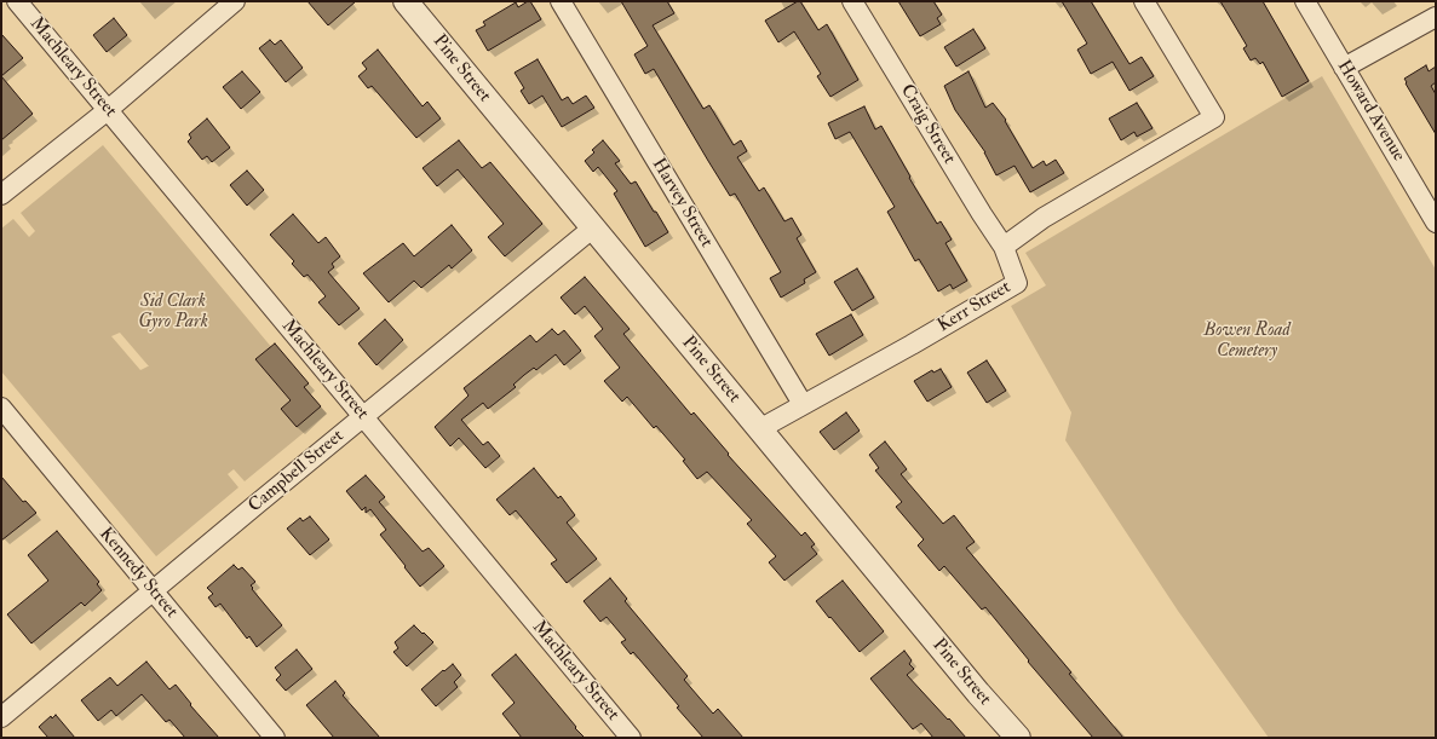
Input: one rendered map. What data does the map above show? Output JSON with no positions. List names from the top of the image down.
{
  "streets": {
    "street": [
      "Machleary Street",
      "Pine Street",
      "Howard Avenue",
      "Craig Street",
      "Harvey Street",
      "Kerr Street",
      "Campbell Street",
      "Kennedy Street"
    ]
  },
  "crossings": [
    ["Machleary Street", "Campbell Street"],
    ["Pine Street", "Kerr Street"],
    ["Pine Street", "Campbell Street"],
    ["Craig Street", "Kerr Street"],
    ["Harvey Street", "Kerr Street"],
    ["Campbell Street", "Kennedy Street"]
  ],
  "parks": ["Sid Clark Gyro Park", "Bowen Road Cemetery"]
}
